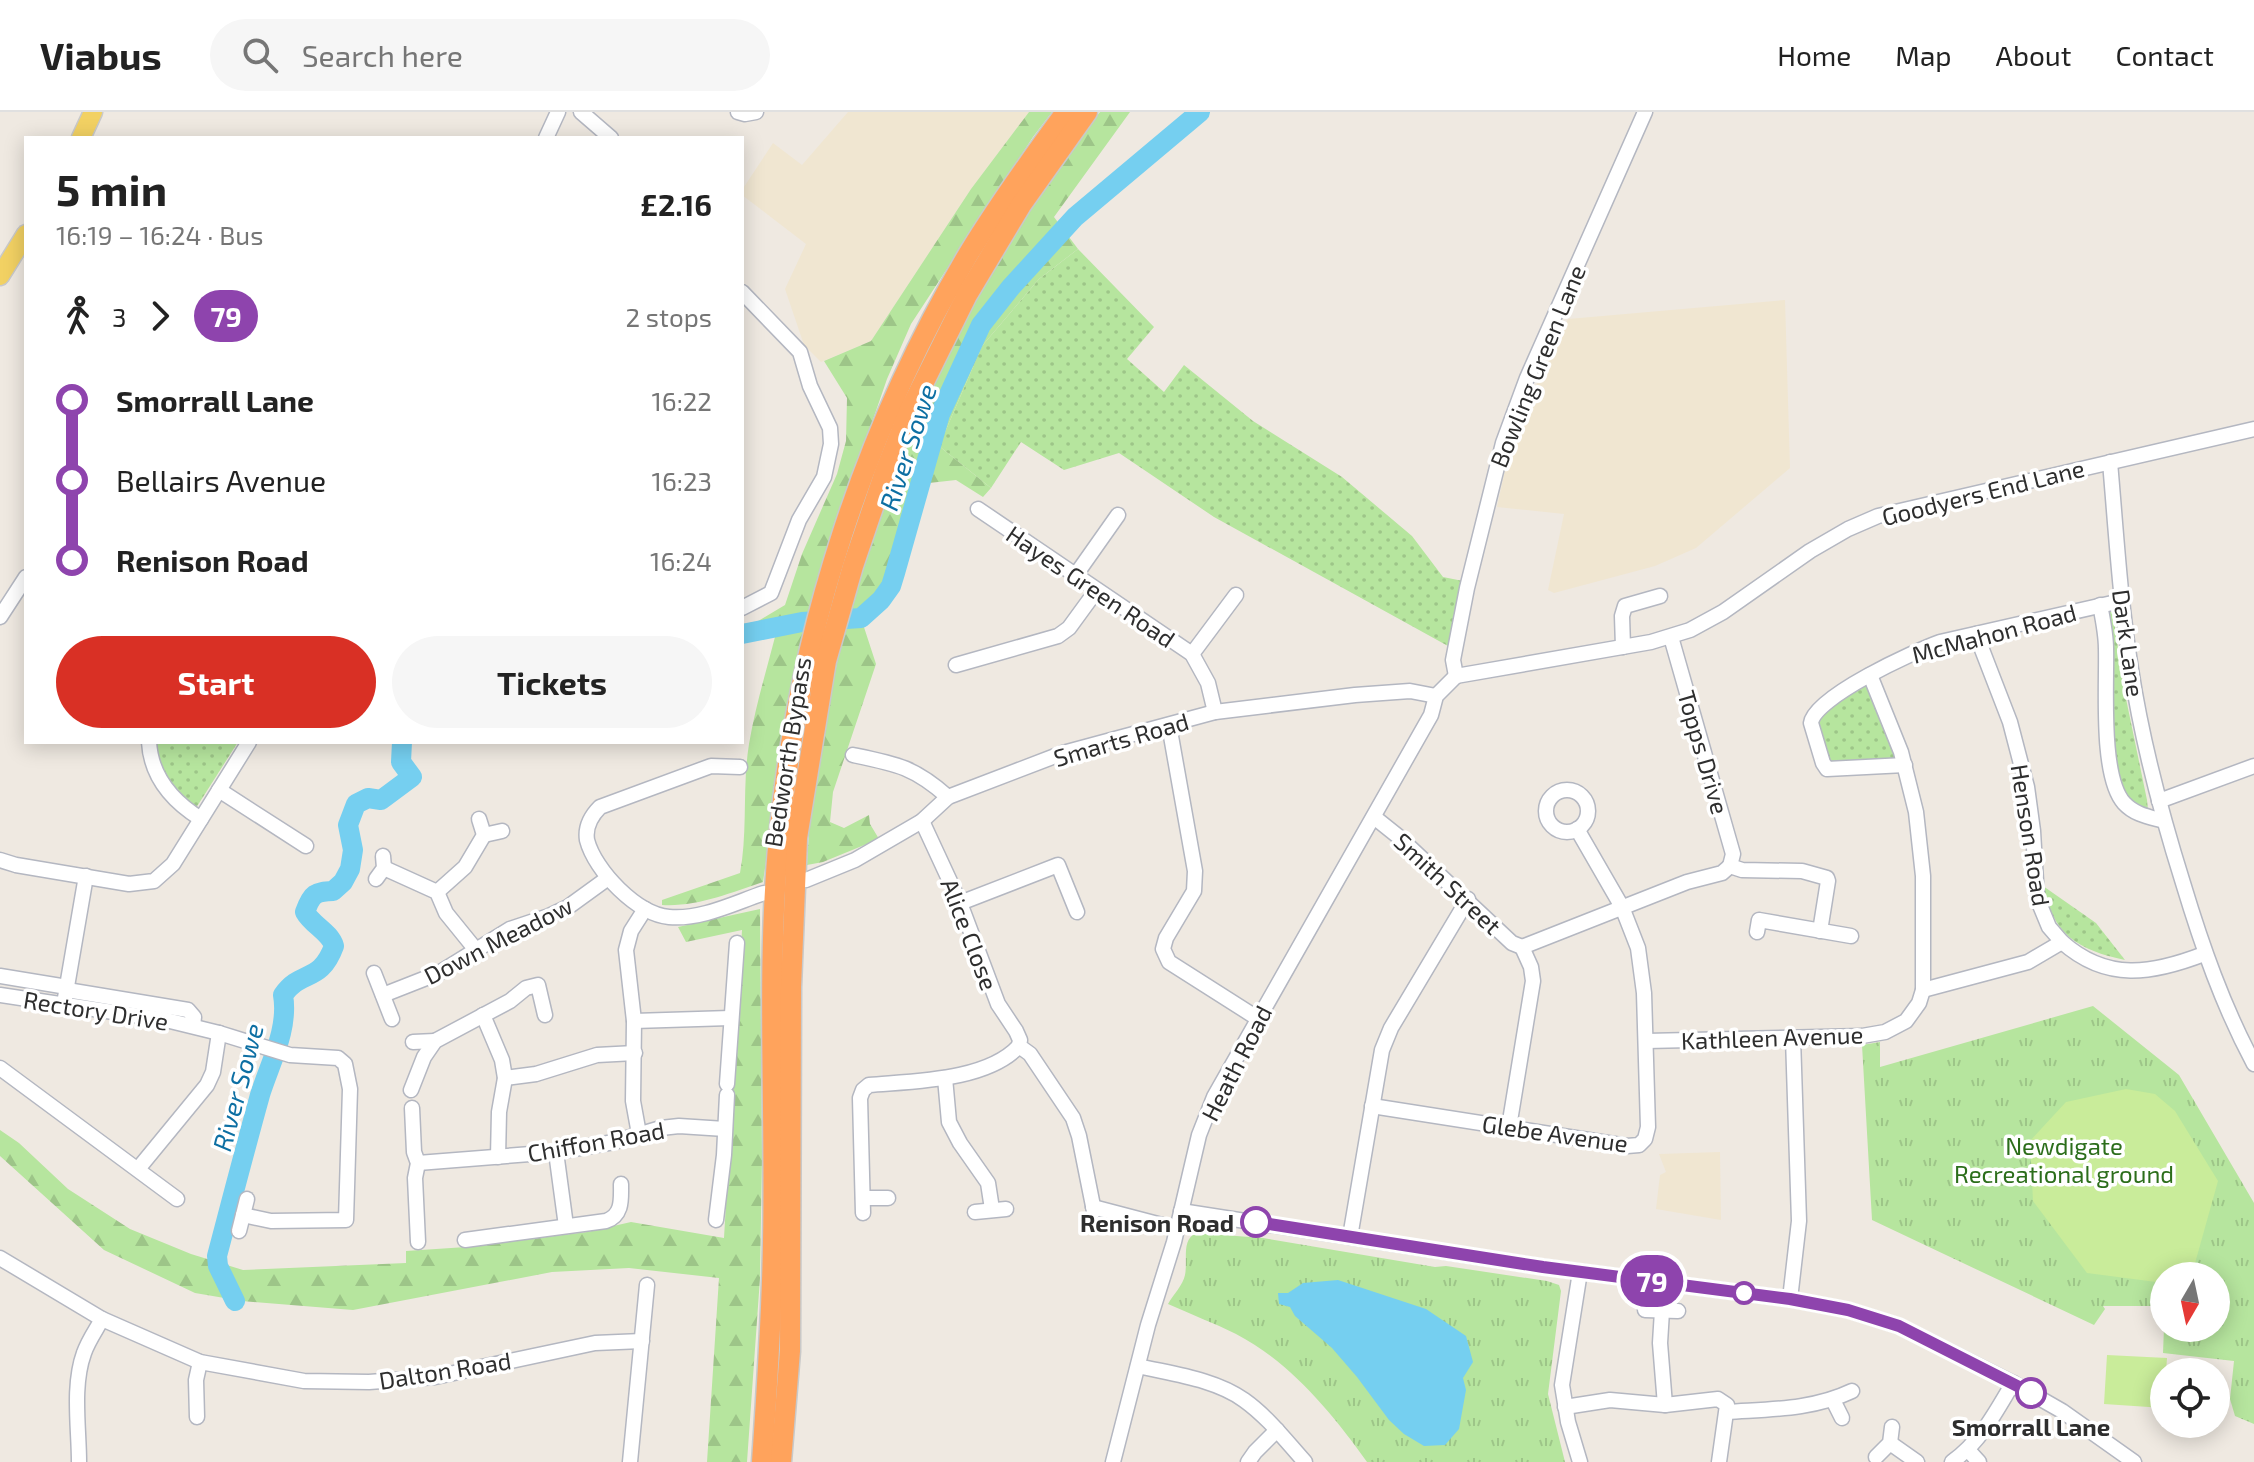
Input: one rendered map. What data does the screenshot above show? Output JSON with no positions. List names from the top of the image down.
{
  "streets": {
    "highway": ["Bedworth Bypass"],
    "street": [
      "Bowling Green Lane",
      "Goodyers End Lane",
      "Hayes Green Road",
      "McMahon Road",
      "Dark Lane",
      "Smarts Road",
      "Topps Drive",
      "Henson Road",
      "Smith Street",
      "Alice Close",
      "Down Meadow",
      "Rectory Drive",
      "Kathleen Avenue",
      "Heath Road",
      "Glebe Avenue",
      "Chiffon Road",
      "Dalton Road"
    ]
  },
  "crossings": [
    ["Bowling Green Lane", "Goodyers End Lane"],
    ["Goodyers End Lane", "Dark Lane"],
    ["Goodyers End Lane", "Topps Drive"],
    ["Hayes Green Road", "Smarts Road"],
    ["McMahon Road", "Dark Lane"],
    ["McMahon Road", "Henson Road"],
    ["Smarts Road", "Alice Close"],
    ["Smarts Road", "Heath Road"],
    ["Smith Street", "Heath Road"],
    ["Alice Close", "Heath Road"],
    ["Kathleen Avenue", "Glebe Avenue"]
  ],
  "water": ["River Sowe"],
  "parks": ["Newdigate Recreational ground"],
  "places": ["Renison Road", "Smorrall Lane"],
  "lines": ["bus line 79"],
  "north": "bottom",
  "page": {
    "header": "Viabus",
    "search": "Search here",
    "nav": [
      "Home",
      "Map",
      "About",
      "Contact"
    ],
    "on_map": "79",
    "heading": ["5 min", "16:19 – 16:24 · Bus", "£2.16"],
    "legs": ["3", "79", "2 stops"],
    "list": [
      {
        "name": "Smorrall Lane",
        "value": "16:22"
      },
      {
        "name": "Bellairs Avenue",
        "value": "16:23"
      },
      {
        "name": "Renison Road",
        "value": "16:24"
      }
    ],
    "buttons": ["Start", "Tickets"]
  }
}
